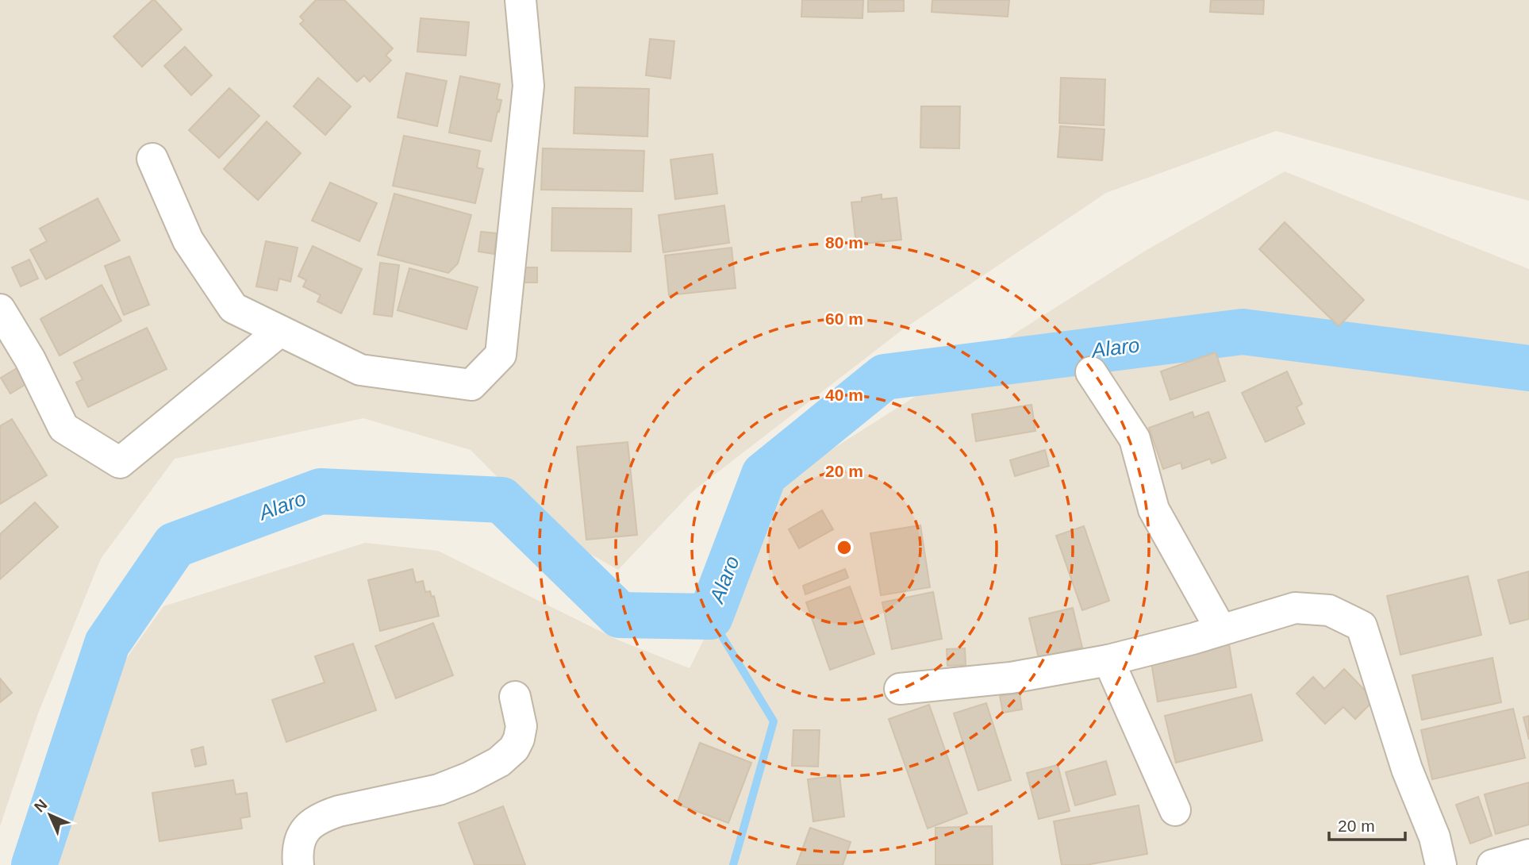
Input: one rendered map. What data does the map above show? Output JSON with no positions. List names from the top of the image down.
{
  "water": ["Alaro"],
  "scale_bar": "20 m",
  "north": "top left",
  "rings": [
    "80 m",
    "60 m",
    "40 m",
    "20 m"
  ]
}
